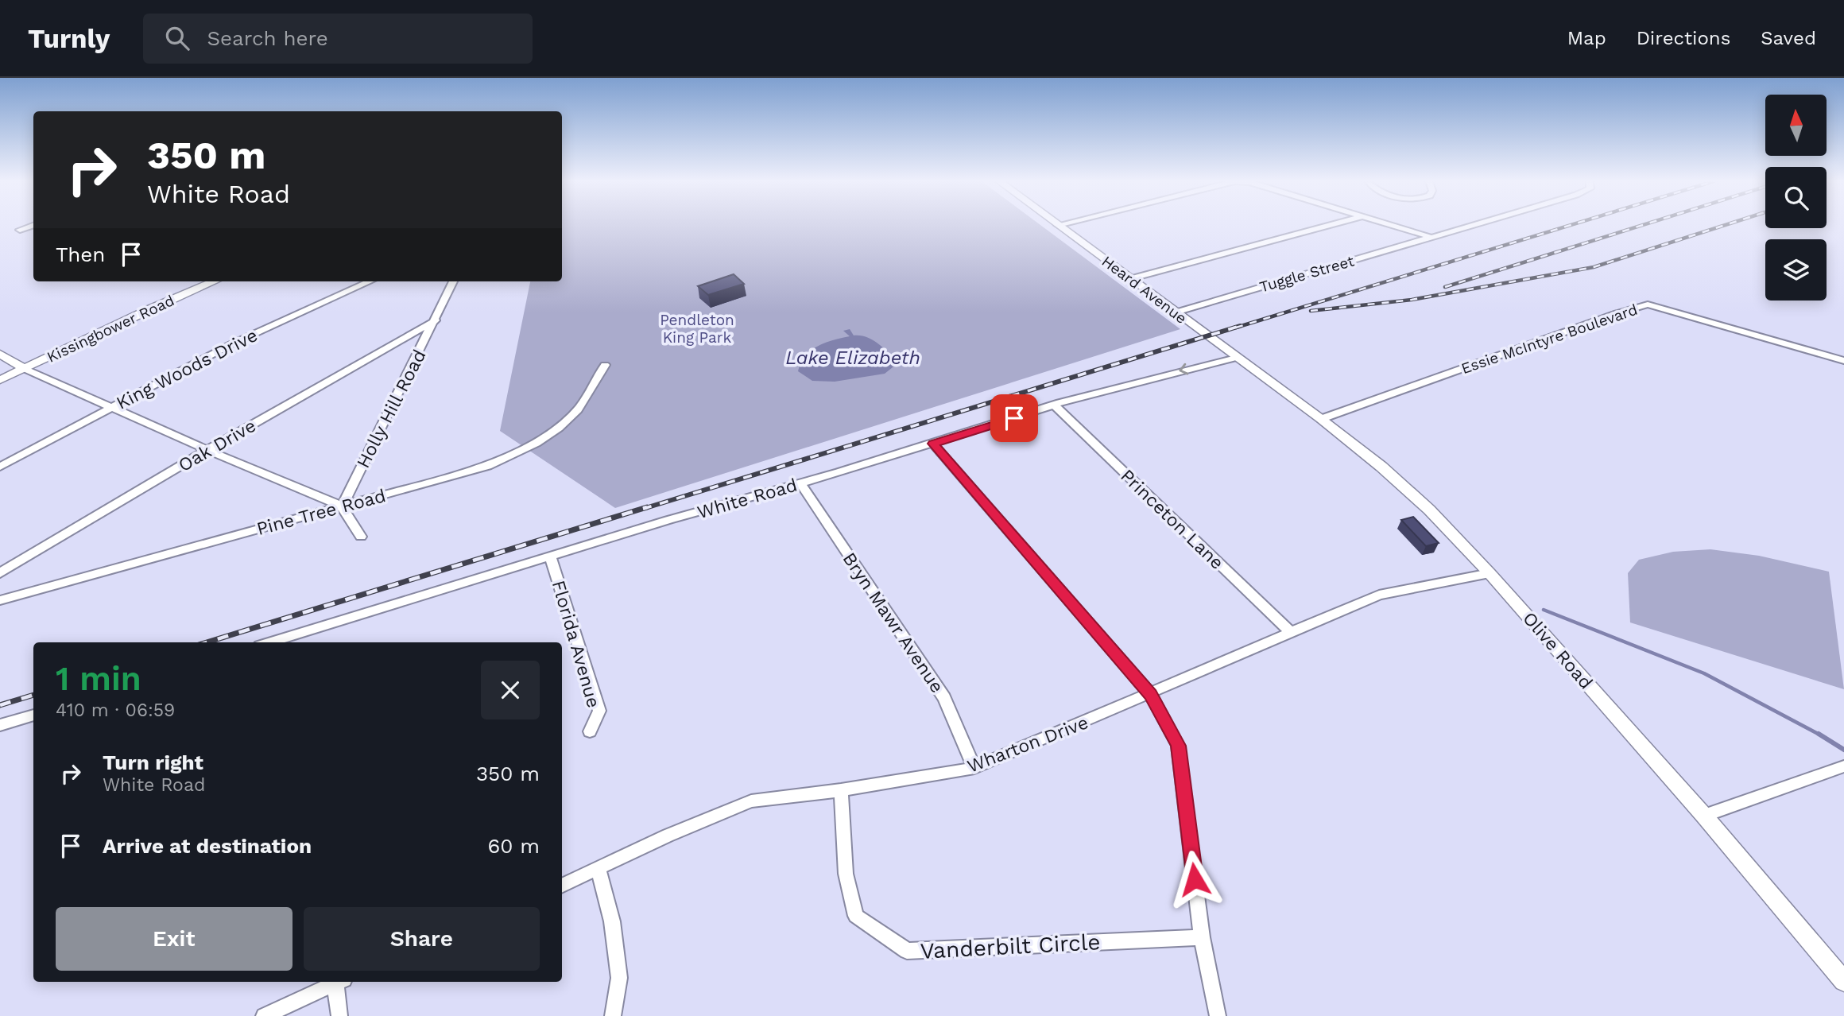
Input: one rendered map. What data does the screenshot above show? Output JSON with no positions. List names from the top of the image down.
{
  "streets": {
    "street": [
      "Tuggle Street",
      "Heard Avenue",
      "Kissingbower Road",
      "Essie McIntyre Boulevard",
      "King Woods Drive",
      "Holly Hill Road",
      "Oak Drive",
      "White Road",
      "Pine Tree Road",
      "Princeton Lane",
      "Bryn Mawr Avenue",
      "Florida Avenue",
      "Olive Road",
      "Wharton Drive",
      "Vanderbilt Circle"
    ]
  },
  "crossings": [
    ["Tuggle Street", "Heard Avenue"],
    ["Heard Avenue", "White Road"],
    ["Heard Avenue", "Olive Road"],
    ["Essie McIntyre Boulevard", "Olive Road"],
    ["Holly Hill Road", "Oak Drive"],
    ["Holly Hill Road", "Pine Tree Road"],
    ["White Road", "Princeton Lane"],
    ["White Road", "Bryn Mawr Avenue"],
    ["White Road", "Florida Avenue"],
    ["White Road", "Olive Road"],
    ["Princeton Lane", "Wharton Drive"],
    ["Bryn Mawr Avenue", "Wharton Drive"],
    ["Olive Road", "Wharton Drive"],
    ["Wharton Drive", "Vanderbilt Circle"]
  ],
  "water": ["Lake Elizabeth"],
  "parks": ["Pendleton King Park"],
  "north": "top",
  "page": {
    "header": "Turnly",
    "search": "Search here",
    "nav": ["Map", "Directions", "Saved"],
    "turn": ["350 m", "White Road"],
    "then": "Then",
    "heading": ["1 min", "410 m · 06:59"],
    "list": [
      {
        "name": "Turn right",
        "note": "White Road",
        "value": "350 m"
      },
      {
        "name": "Arrive at destination",
        "value": "60 m"
      }
    ],
    "buttons": ["Exit", "Share"]
  }
}
